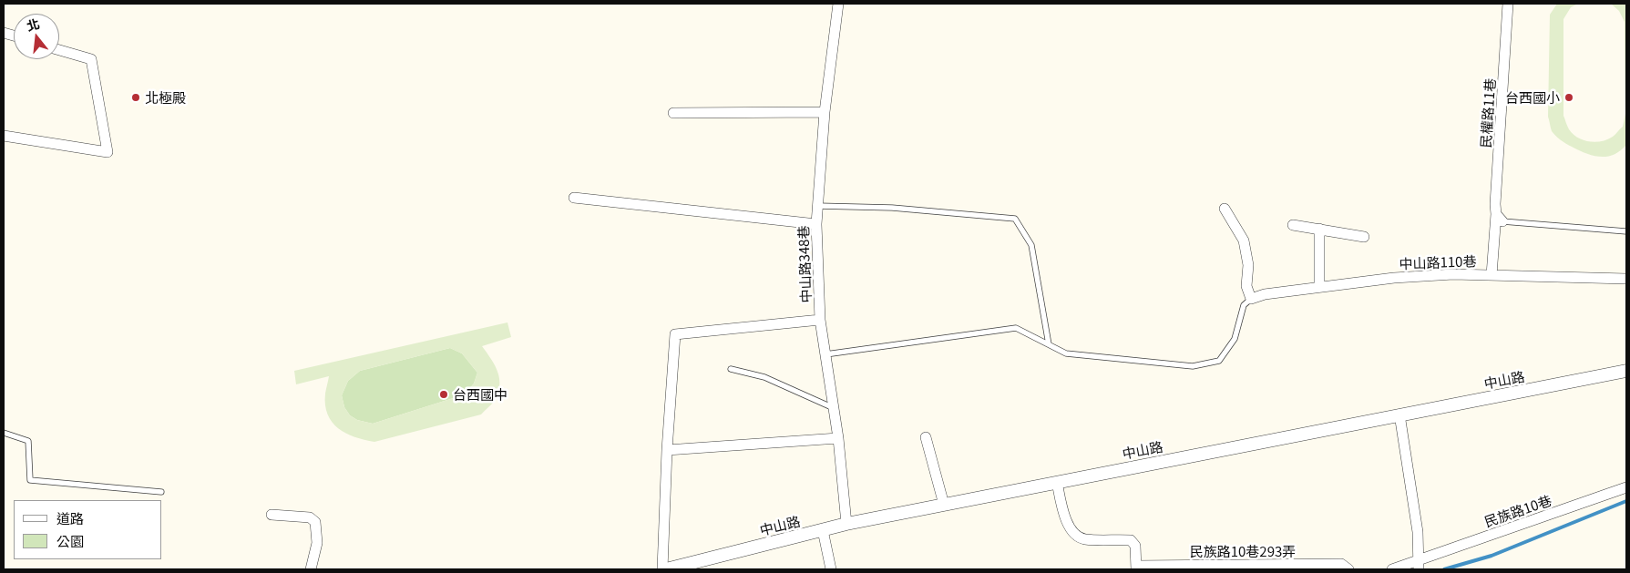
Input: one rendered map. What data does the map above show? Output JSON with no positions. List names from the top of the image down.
{
  "streets": {
    "street": [
      "民權路11巷",
      "中山路110巷",
      "中山路348巷",
      "中山路",
      "民族路10巷",
      "民族路10巷293弄"
    ]
  },
  "crossings": [
    ["民權路11巷", "中山路110巷"],
    ["中山路348巷", "中山路"]
  ],
  "places": ["北極殿", "台西國小", "台西國中"],
  "legend": ["道路", "公園"],
  "north": "top"
}
